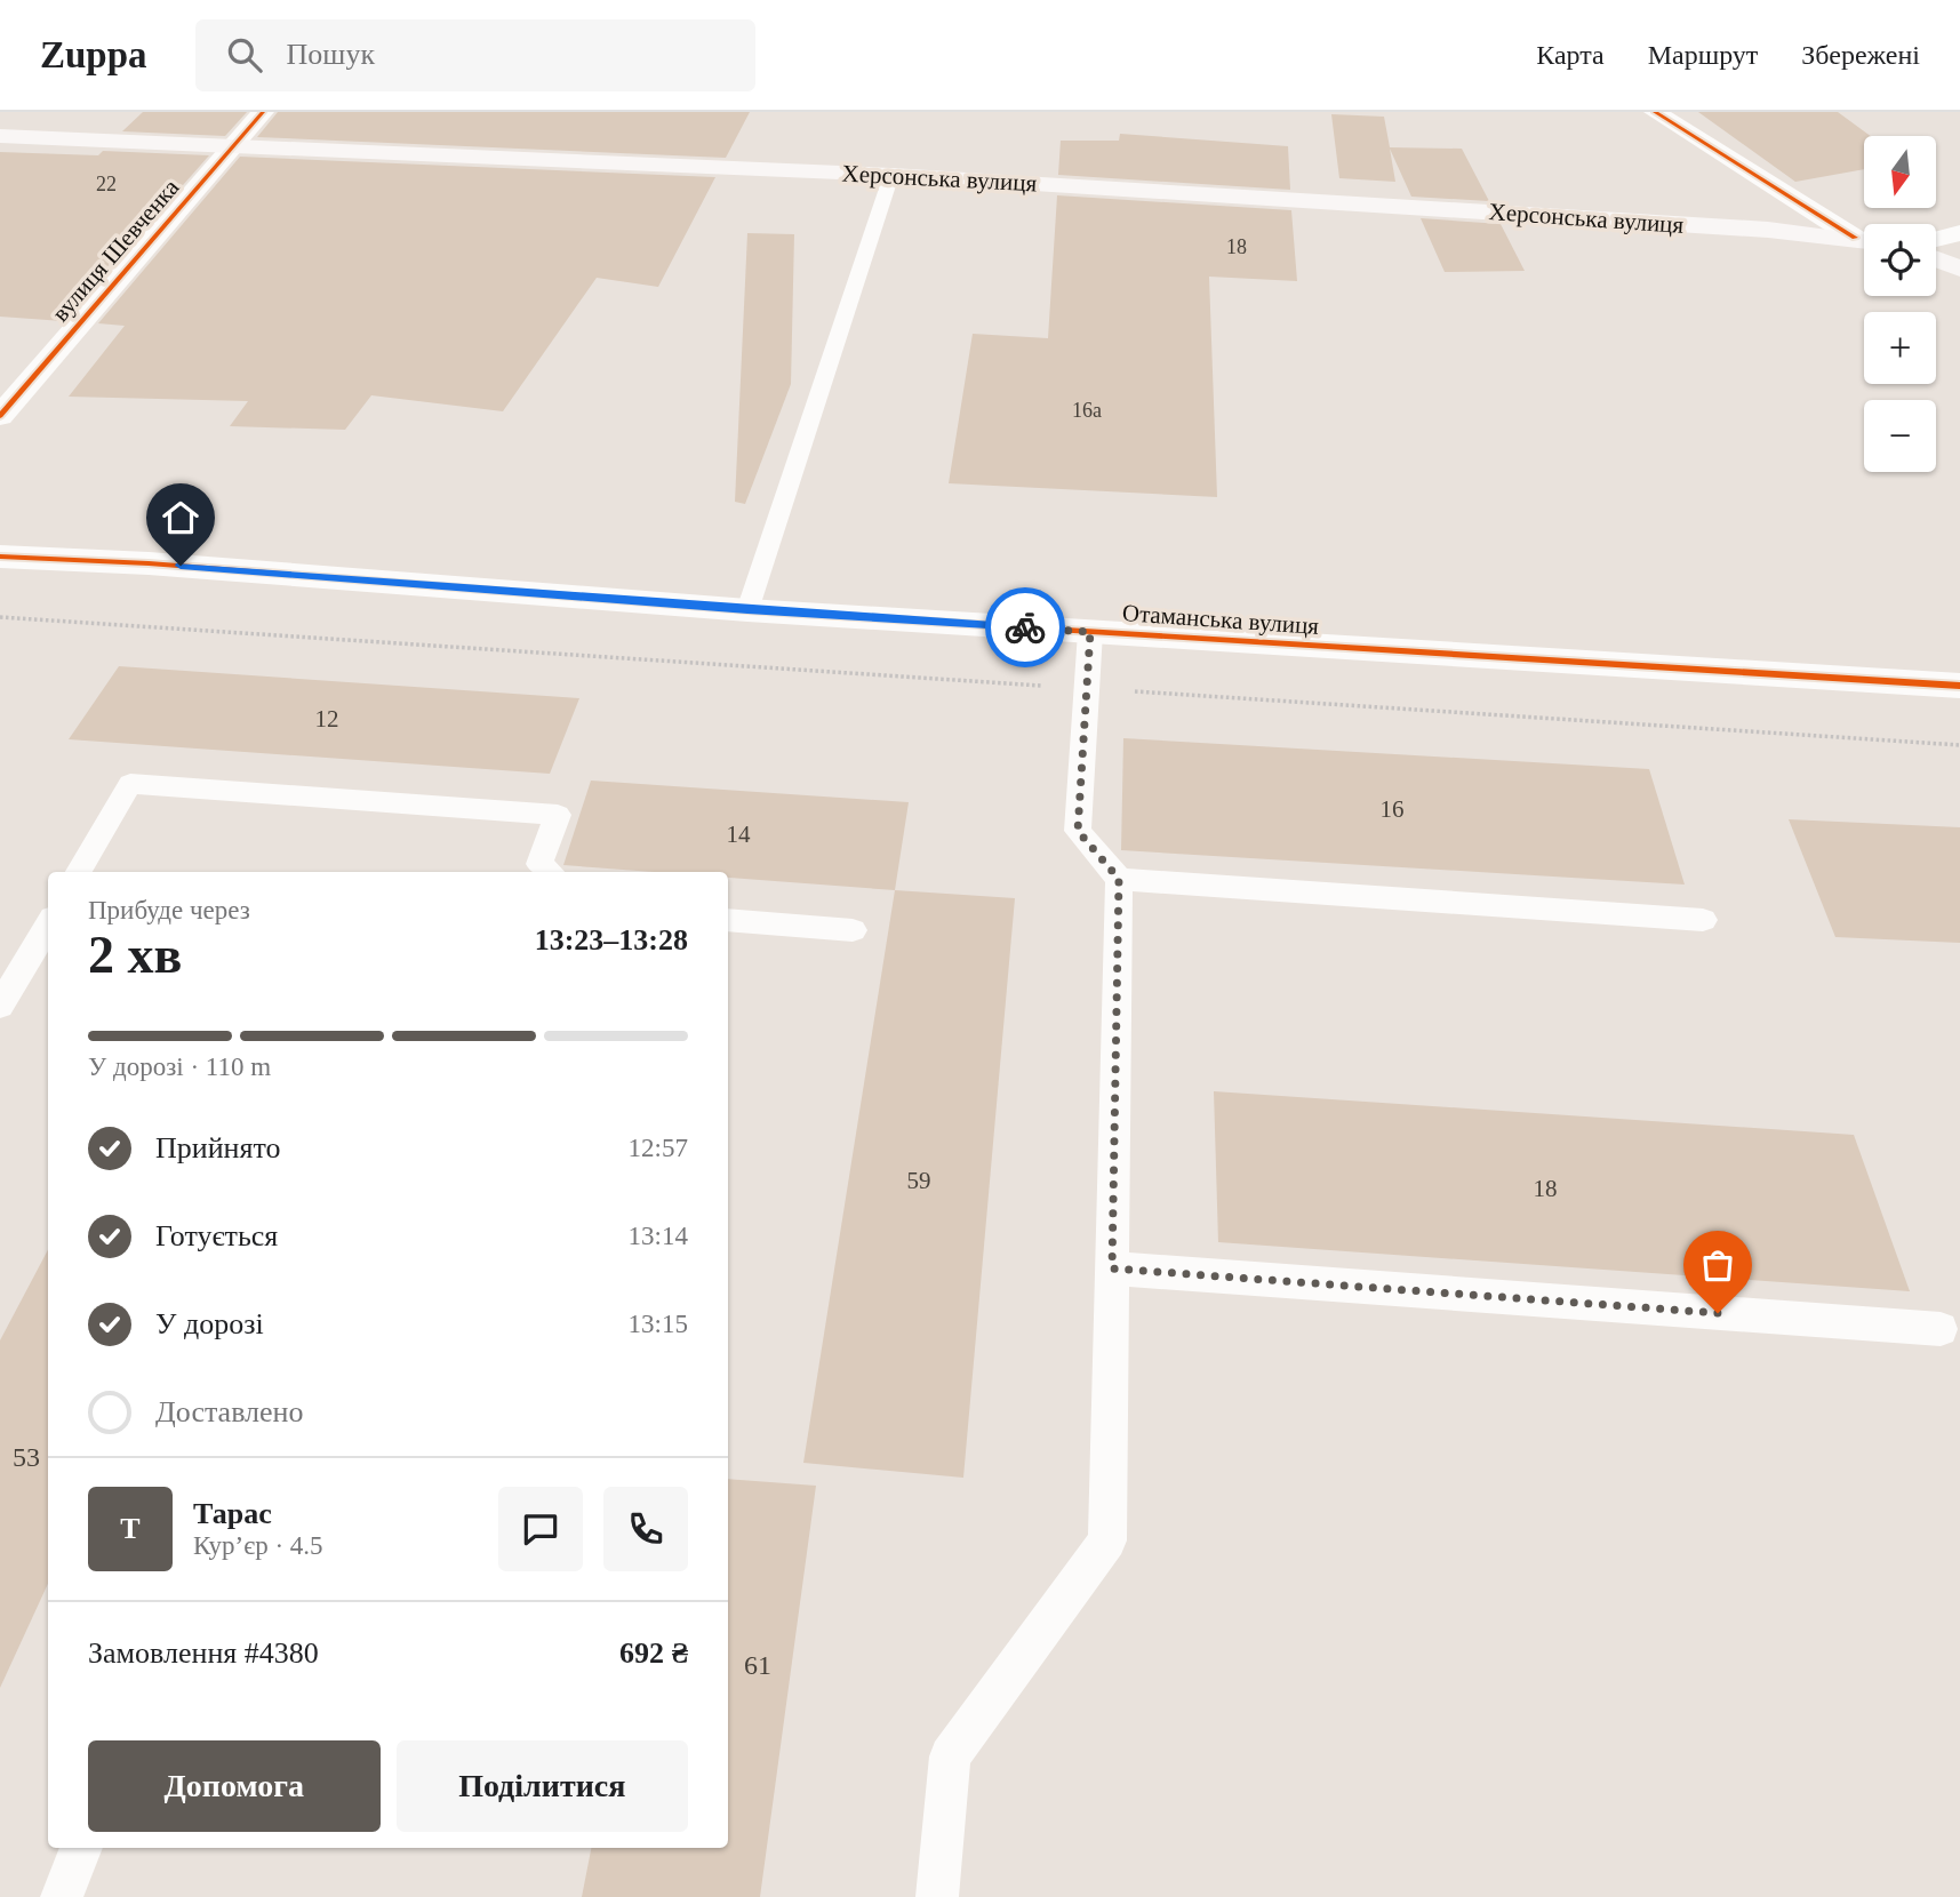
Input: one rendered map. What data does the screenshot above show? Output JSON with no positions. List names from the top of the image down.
{
  "streets": {
    "main road": ["Херсонська вулиця"],
    "street": ["вулиця Шевченка", "Отаманська вулиця"]
  },
  "crossings": [
    ["Херсонська вулиця", "вулиця Шевченка"]
  ],
  "house_numbers": [
    "22",
    "18",
    "16а",
    "12",
    "16",
    "14",
    "59",
    "18",
    "53",
    "61"
  ],
  "north": "bottom",
  "page": {
    "header": "Zuppa",
    "search": "Пошук",
    "nav": ["Карта", "Маршрут", "Збережені"],
    "map_buttons": ["+", "−"],
    "heading": ["2 хв", "Прибуде через", "13:23–13:28"],
    "panel": [
      "Тарас",
      "Кур’єр · 4.5",
      "Замовлення #4380",
      "692 ₴"
    ],
    "bar": "У дорозі · 110 m",
    "list": [
      ["Прийнято", "12:57"],
      ["Готується", "13:14"],
      ["У дорозі", "13:15"],
      "Доставлено"
    ],
    "round": "Т",
    "buttons": ["Допомога", "Поділитися"]
  }
}
